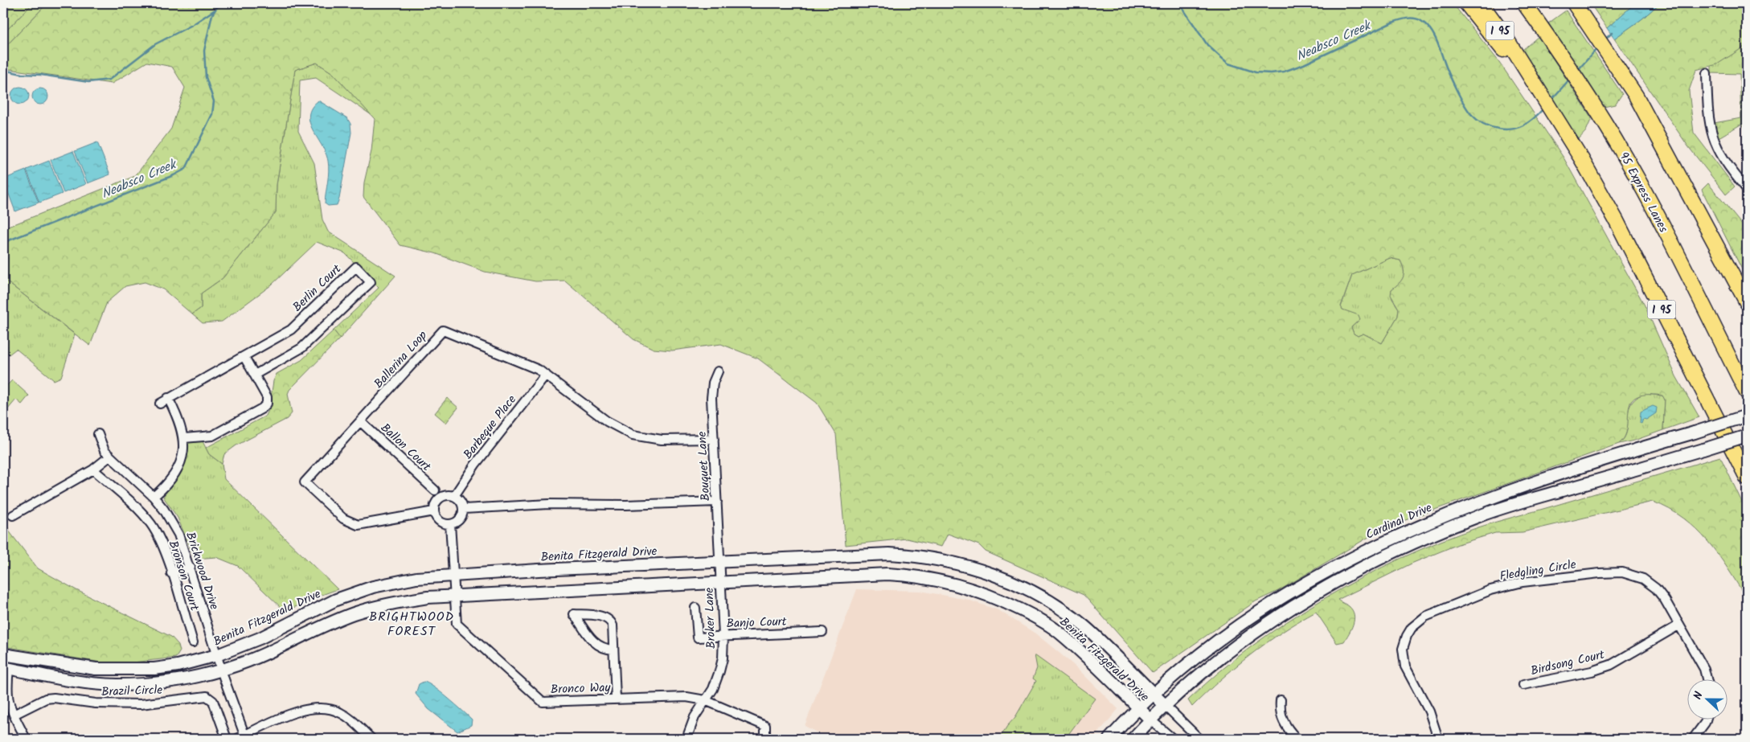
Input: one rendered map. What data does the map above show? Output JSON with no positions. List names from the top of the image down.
{
  "streets": {
    "highway": ["I 95", "95 Express Lanes"],
    "main road": ["Cardinal Drive", "Benita Fitzgerald Drive"],
    "street": [
      "Berlin Court",
      "Ballerina Loop",
      "Barbeque Place",
      "Ballon Court",
      "Bouquet Lane",
      "Fledgling Circle",
      "Brickwood Drive",
      "Bronson Court",
      "Broker Lane",
      "Banjo Court",
      "Birdsong Court",
      "Bronco Way",
      "Brazil Circle"
    ]
  },
  "crossings": [
    ["Ballerina Loop", "Barbeque Place"],
    ["Ballerina Loop", "Ballon Court"],
    ["Ballerina Loop", "Bouquet Lane"],
    ["Bouquet Lane", "Benita Fitzgerald Drive"],
    ["Bouquet Lane", "Broker Lane"],
    ["Cardinal Drive", "Benita Fitzgerald Drive"],
    ["Benita Fitzgerald Drive", "Brickwood Drive"],
    ["Benita Fitzgerald Drive", "Broker Lane"],
    ["Benita Fitzgerald Drive", "Bronco Way"],
    ["Fledgling Circle", "Birdsong Court"],
    ["Broker Lane", "Banjo Court"],
    ["Broker Lane", "Bronco Way"]
  ],
  "districts": ["BRIGHTWOOD FOREST"],
  "water": ["Neabsco Creek"],
  "north": "left"
}
